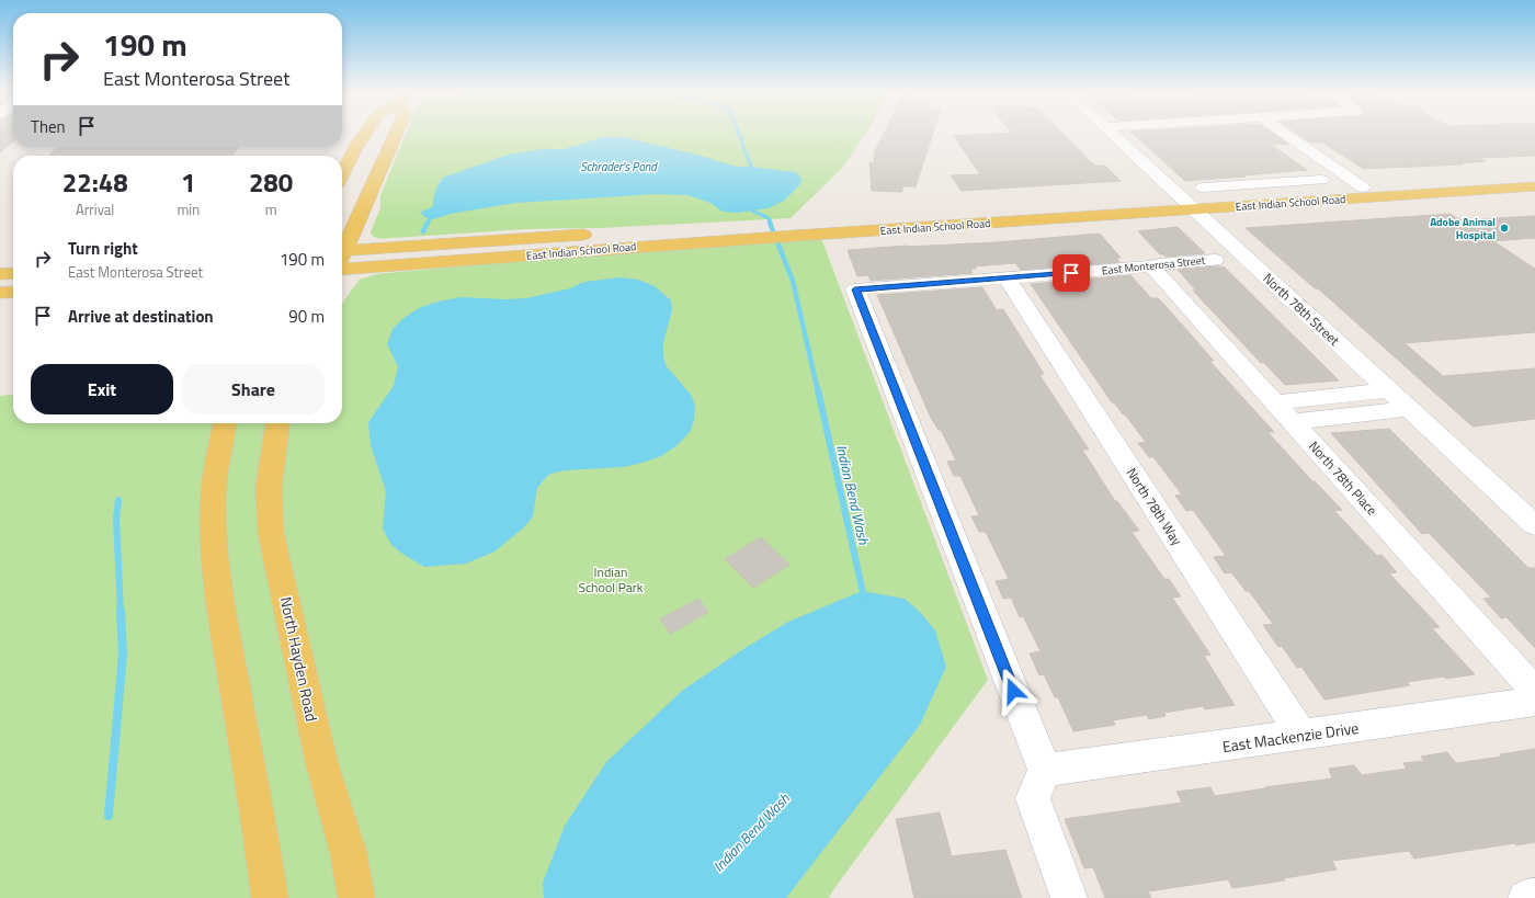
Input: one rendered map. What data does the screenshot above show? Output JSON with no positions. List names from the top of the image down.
{
  "streets": {
    "main road": ["East Indian School Road", "North Hayden Road"],
    "street": [
      "East Monterosa Street",
      "North 78th Street",
      "North 78th Place",
      "North 78th Way",
      "East Mackenzie Drive"
    ]
  },
  "crossings": [
    ["East Indian School Road", "North 78th Street"],
    ["East Monterosa Street", "North 78th Place"],
    ["East Monterosa Street", "North 78th Way"],
    ["East Monterosa Street", "East Mackenzie Drive"],
    ["North 78th Way", "East Mackenzie Drive"]
  ],
  "water": ["Schrader's Pond", "Indian Bend Wash"],
  "parks": ["Indian School Park"],
  "places": ["Adobe Animal Hospital"],
  "page": {
    "turn": ["190 m", "East Monterosa Street"],
    "then": "Then",
    "eta": [
      "22:48",
      "Arrival",
      "1",
      "min",
      "280",
      "m"
    ],
    "list": [
      {
        "name": "Turn right",
        "note": "East Monterosa Street",
        "value": "190 m"
      },
      {
        "name": "Arrive at destination",
        "value": "90 m"
      }
    ],
    "buttons": ["Exit", "Share"]
  }
}
